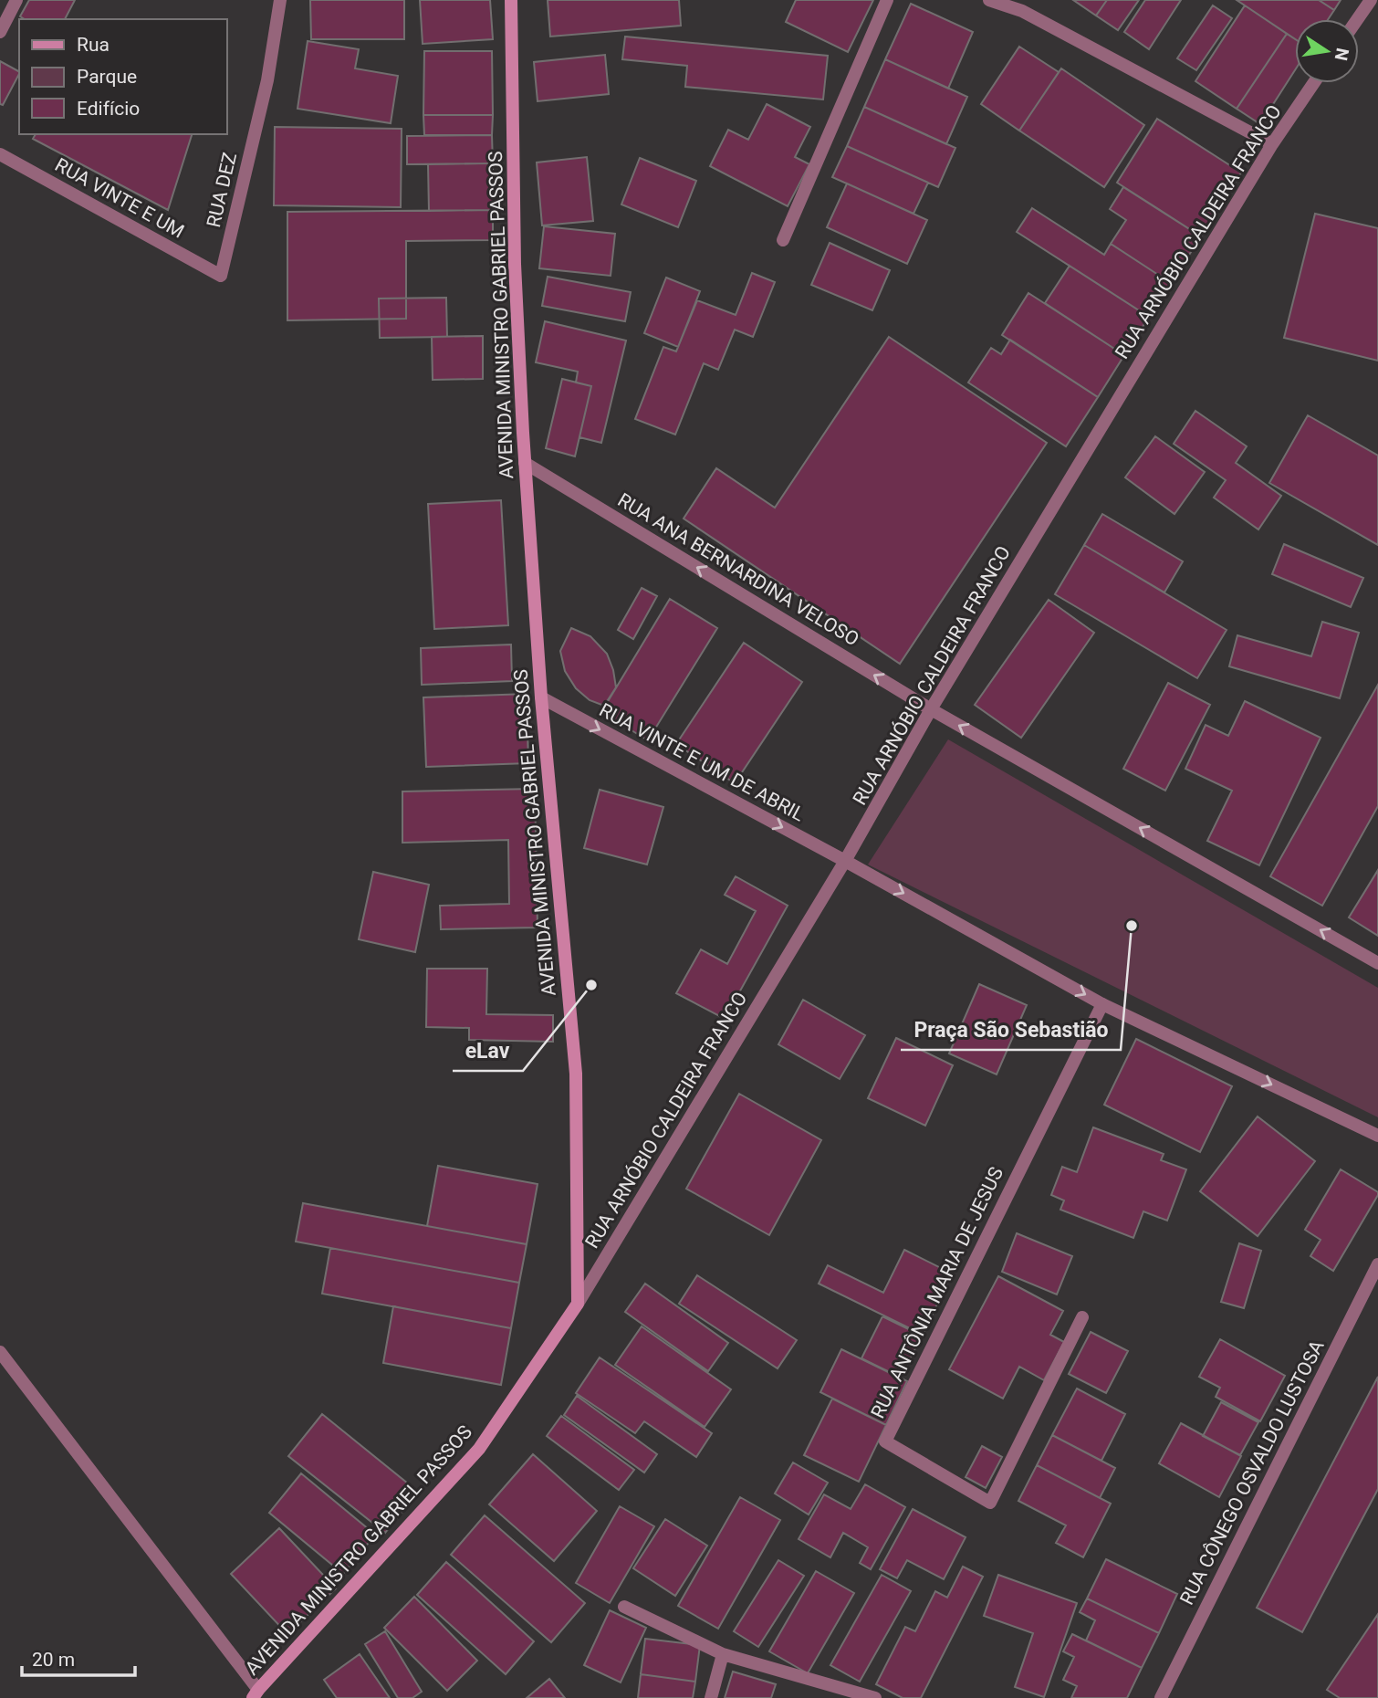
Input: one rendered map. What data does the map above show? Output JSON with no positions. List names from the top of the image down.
{
  "streets": {
    "main road": ["AVENIDA MINISTRO GABRIEL PASSOS"],
    "street": [
      "RUA DEZ",
      "RUA VINTE E UM",
      "RUA ARNÓBIO CALDEIRA FRANCO",
      "RUA ANA BERNARDINA VELOSO",
      "RUA VINTE E UM DE ABRIL",
      "RUA ANTÔNIA MARIA DE JESUS",
      "RUA CÔNEGO OSVALDO LUSTOSA"
    ]
  },
  "crossings": [
    ["RUA DEZ", "RUA VINTE E UM"],
    ["RUA ARNÓBIO CALDEIRA FRANCO", "AVENIDA MINISTRO GABRIEL PASSOS"],
    ["RUA ARNÓBIO CALDEIRA FRANCO", "RUA ANA BERNARDINA VELOSO"],
    ["RUA ARNÓBIO CALDEIRA FRANCO", "RUA VINTE E UM DE ABRIL"],
    ["AVENIDA MINISTRO GABRIEL PASSOS", "RUA ANA BERNARDINA VELOSO"],
    ["AVENIDA MINISTRO GABRIEL PASSOS", "RUA VINTE E UM DE ABRIL"],
    ["RUA VINTE E UM DE ABRIL", "RUA ANTÔNIA MARIA DE JESUS"]
  ],
  "one_way": ["RUA ANA BERNARDINA VELOSO", "RUA VINTE E UM DE ABRIL"],
  "places": ["Praça São Sebastião", "eLav"],
  "legend": ["Rua", "Parque", "Edifício"],
  "scale_bar": "20 m",
  "north": "right"
}
